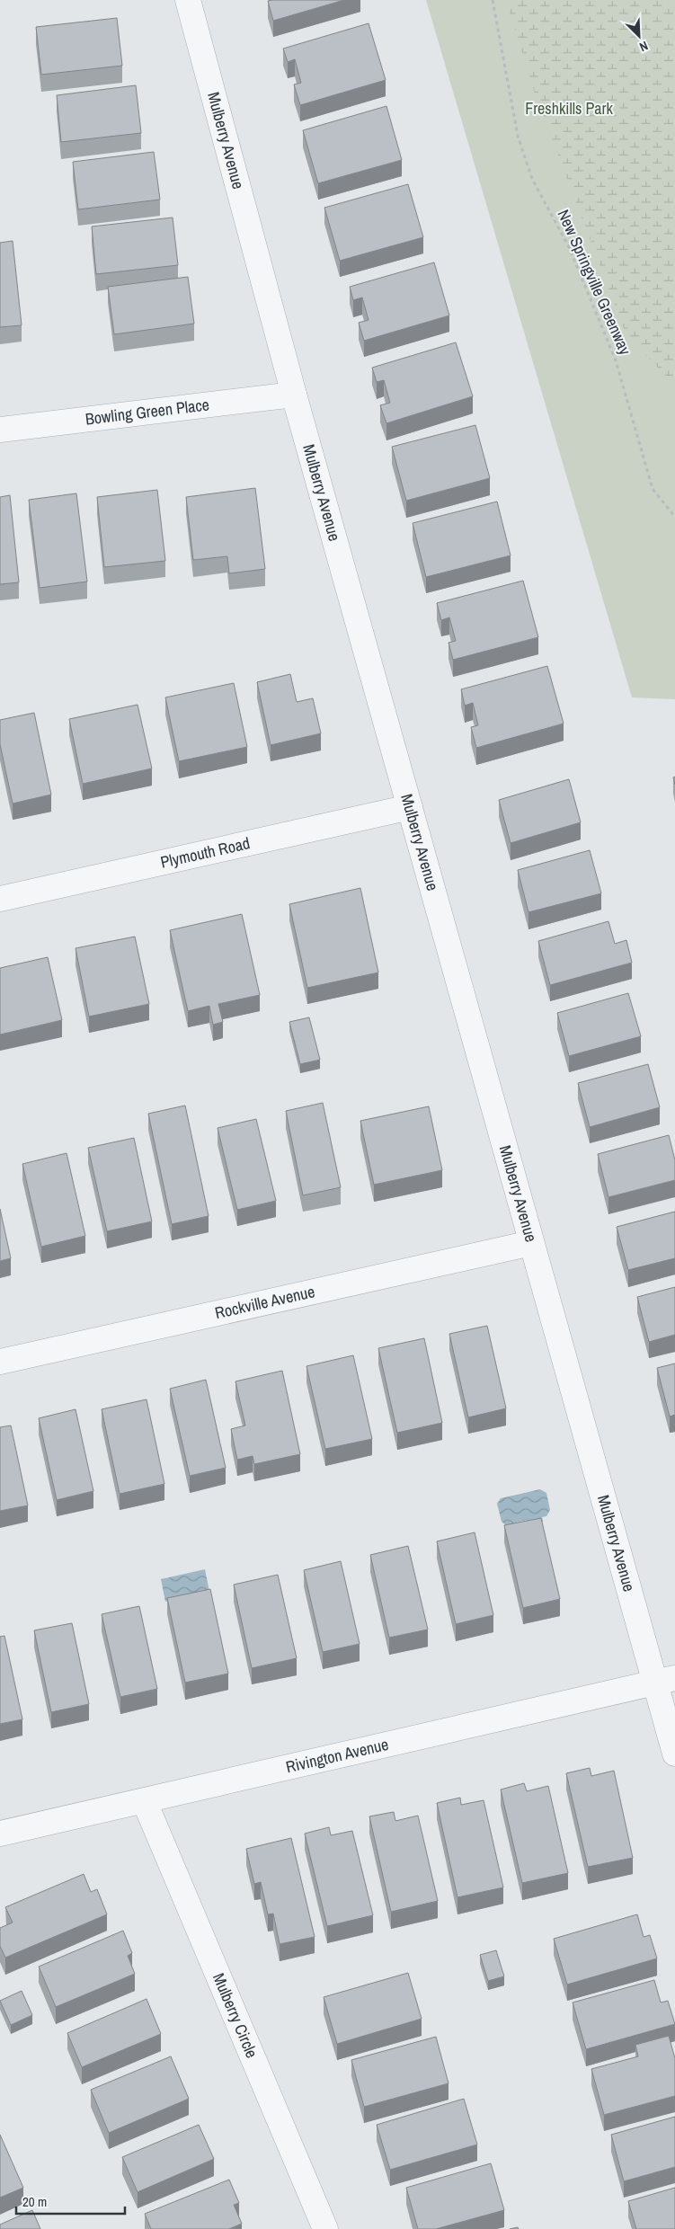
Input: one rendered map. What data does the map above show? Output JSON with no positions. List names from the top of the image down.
{
  "streets": {
    "street": [
      "Mulberry Avenue",
      "Bowling Green Place",
      "Plymouth Road",
      "Rockville Avenue",
      "Rivington Avenue",
      "Mulberry Circle"
    ],
    "path": ["New Springville Greenway"]
  },
  "crossings": [
    ["Mulberry Avenue", "Bowling Green Place"],
    ["Mulberry Avenue", "Plymouth Road"],
    ["Mulberry Avenue", "Rockville Avenue"],
    ["Mulberry Avenue", "Rivington Avenue"],
    ["Rivington Avenue", "Mulberry Circle"]
  ],
  "parks": ["Freshkills Park"],
  "scale_bar": "20 m",
  "north": "bottom right"
}
